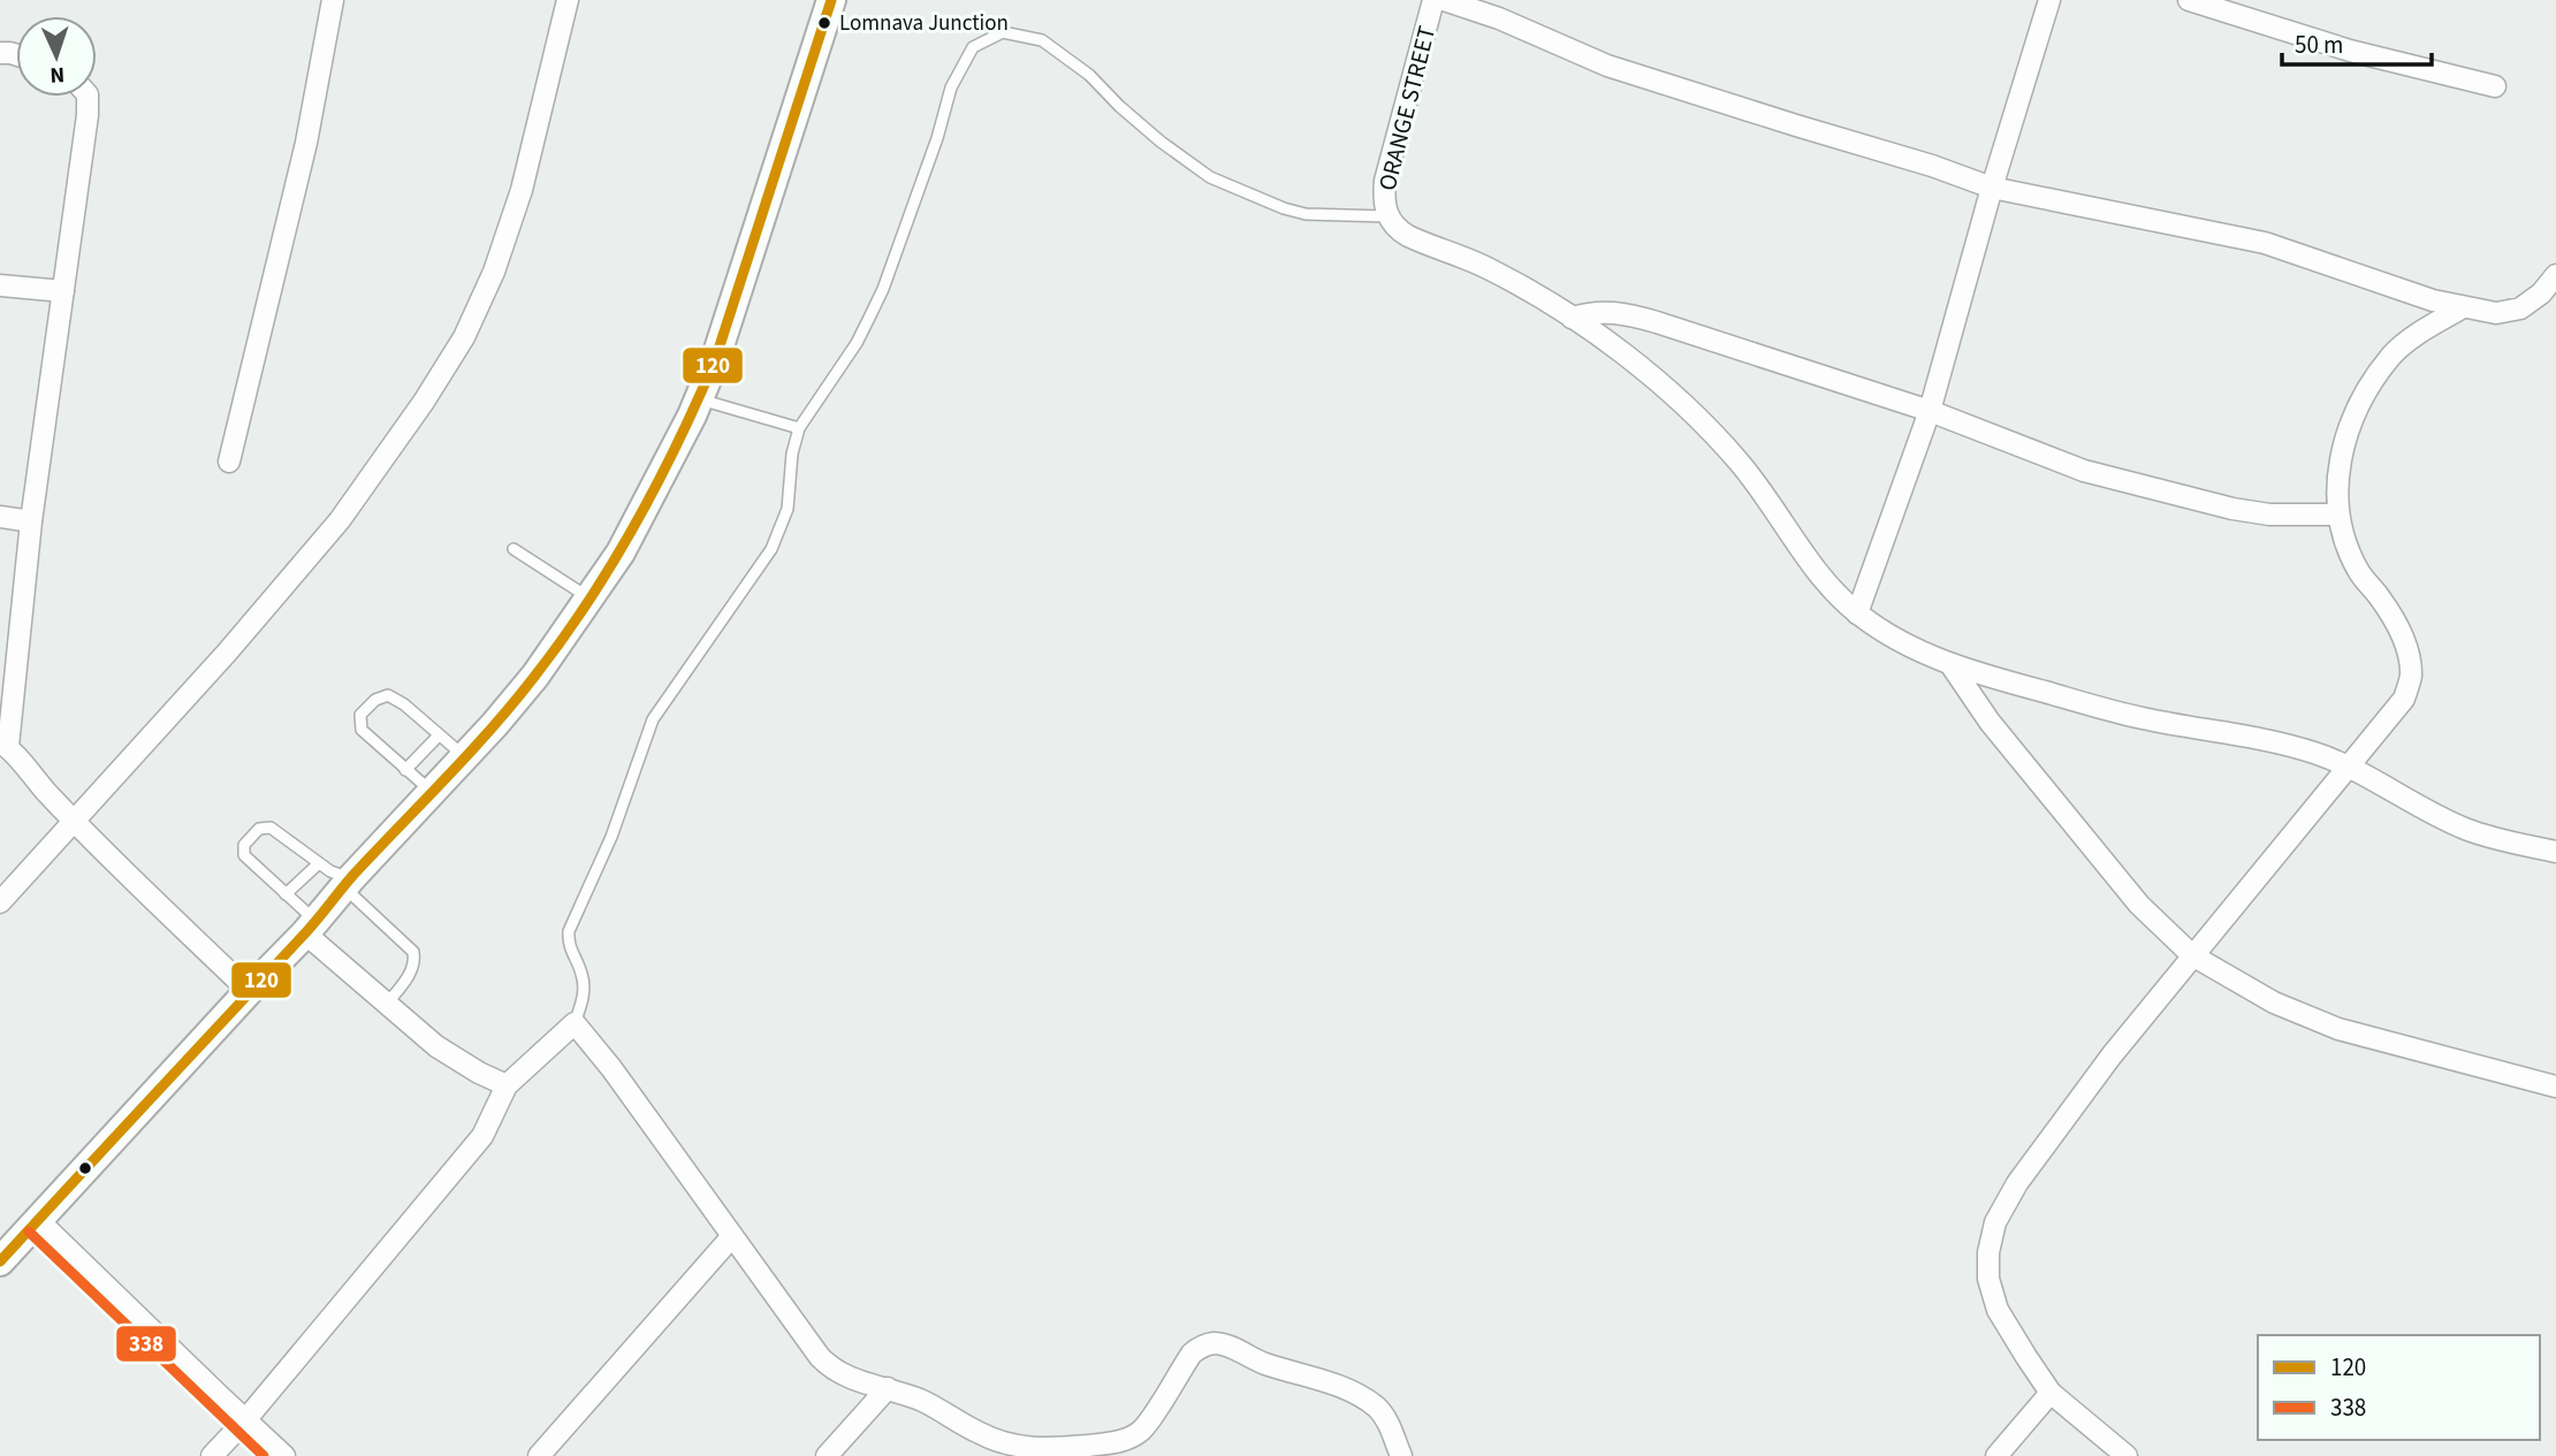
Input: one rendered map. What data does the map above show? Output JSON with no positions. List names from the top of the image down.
{
  "streets": {
    "street": ["ORANGE STREET"]
  },
  "places": ["Lomnava Junction"],
  "lines": ["transit line 120", "transit line 338"],
  "legend": ["120", "338"],
  "scale_bar": "50 m",
  "north": "bottom"
}
